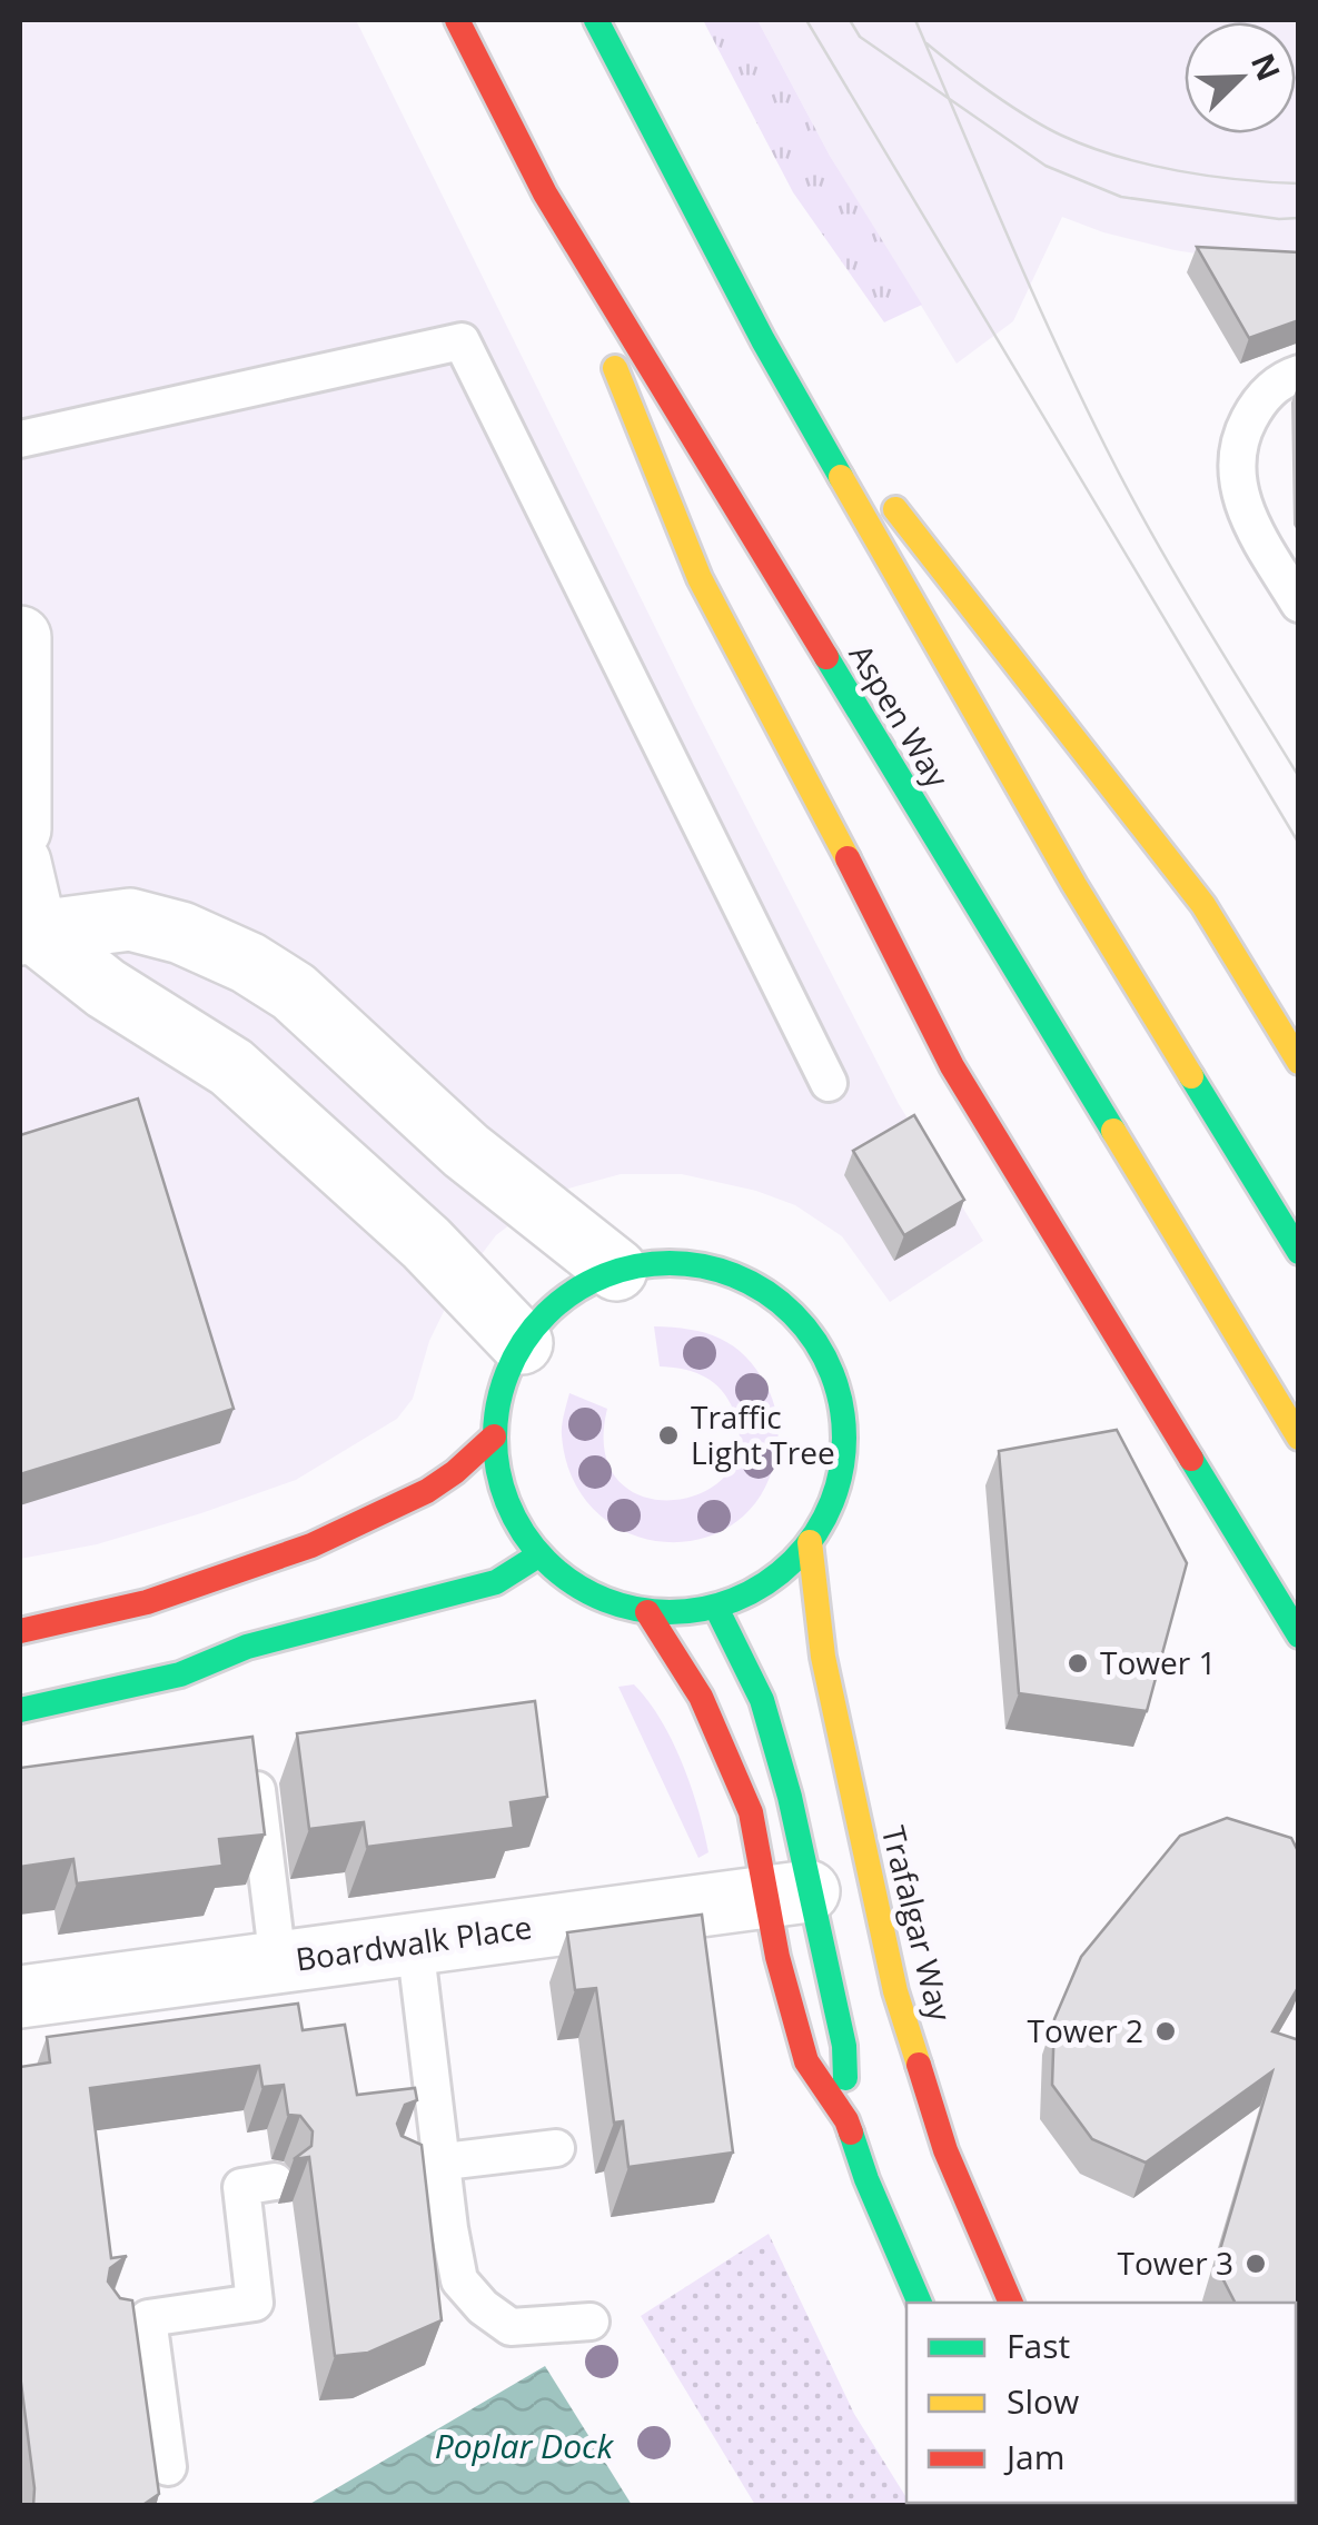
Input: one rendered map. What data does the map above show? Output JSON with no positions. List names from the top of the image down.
{
  "streets": {
    "main road": ["Aspen Way", "Trafalgar Way"],
    "street": ["Boardwalk Place"]
  },
  "water": ["Poplar Dock"],
  "places": [
    "Traffic Light Tree",
    "Tower 1",
    "Tower 2",
    "Tower 3"
  ],
  "legend": ["Fast", "Slow", "Jam"],
  "north": "top right"
}
